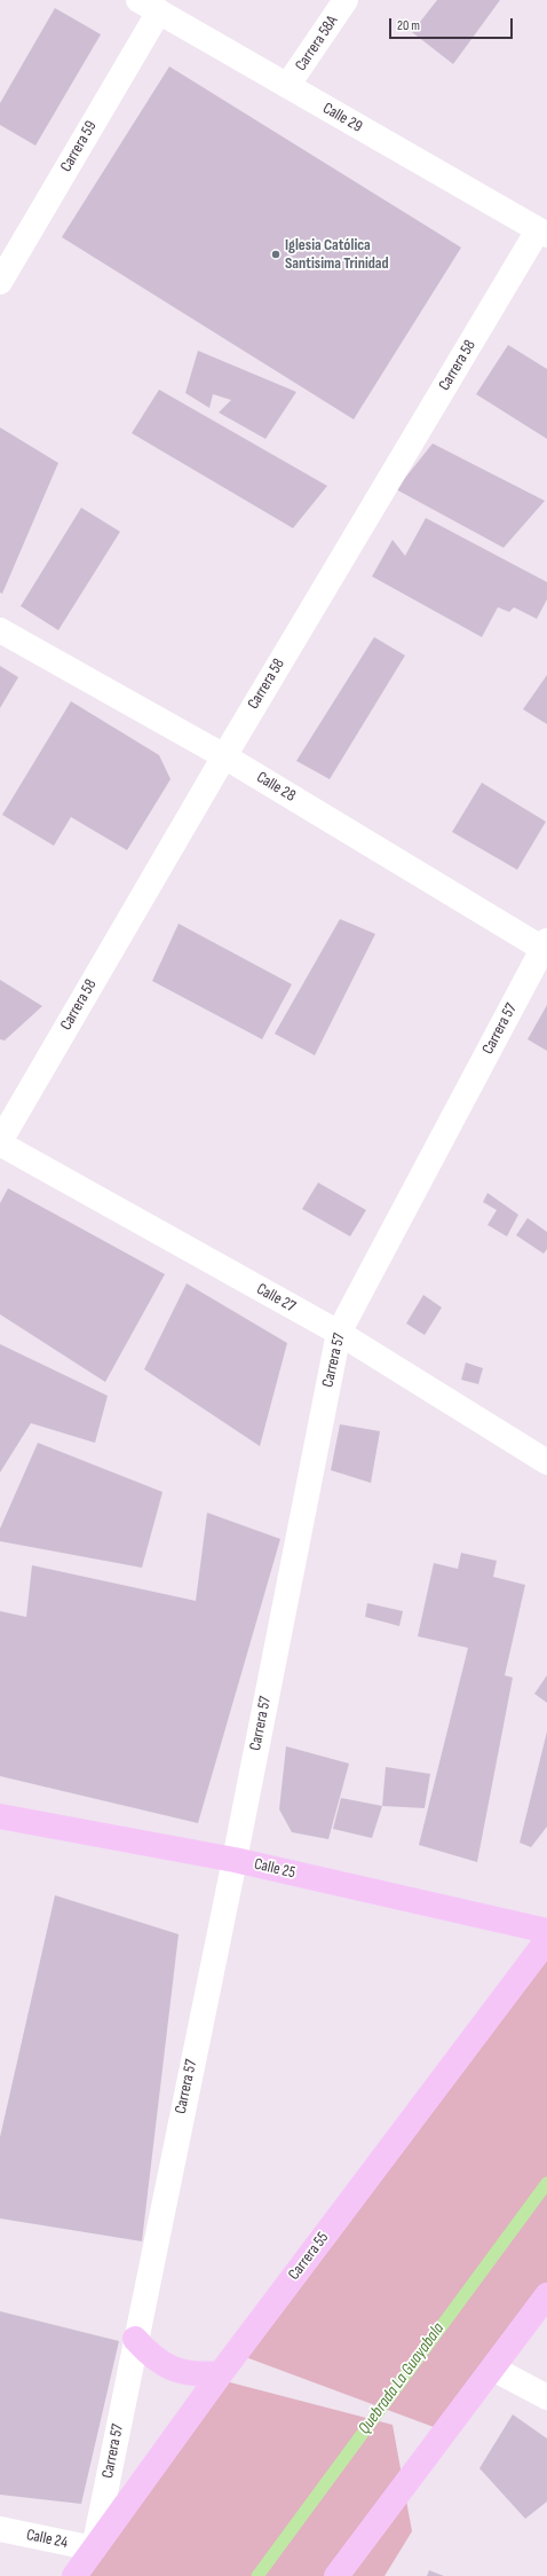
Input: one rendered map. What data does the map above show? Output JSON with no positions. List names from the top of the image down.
{
  "streets": {
    "street": [
      "Carrera 58A",
      "Calle 29",
      "Carrera 59",
      "Carrera 58",
      "Calle 28",
      "Carrera 57",
      "Calle 27",
      "Calle 25",
      "Carrera 55",
      "Calle 24"
    ]
  },
  "crossings": [
    ["Carrera 58A", "Calle 29"],
    ["Calle 29", "Carrera 59"],
    ["Calle 29", "Carrera 58"],
    ["Carrera 58", "Calle 28"],
    ["Carrera 58", "Calle 27"],
    ["Calle 28", "Carrera 57"],
    ["Carrera 57", "Calle 27"],
    ["Carrera 57", "Calle 25"],
    ["Carrera 57", "Carrera 55"],
    ["Carrera 57", "Calle 24"],
    ["Carrera 55", "Calle 24"]
  ],
  "water": ["Quebrada La Guayabala"],
  "places": ["Iglesia Católica Santisima Trinidad"],
  "scale_bar": "20 m"
}
